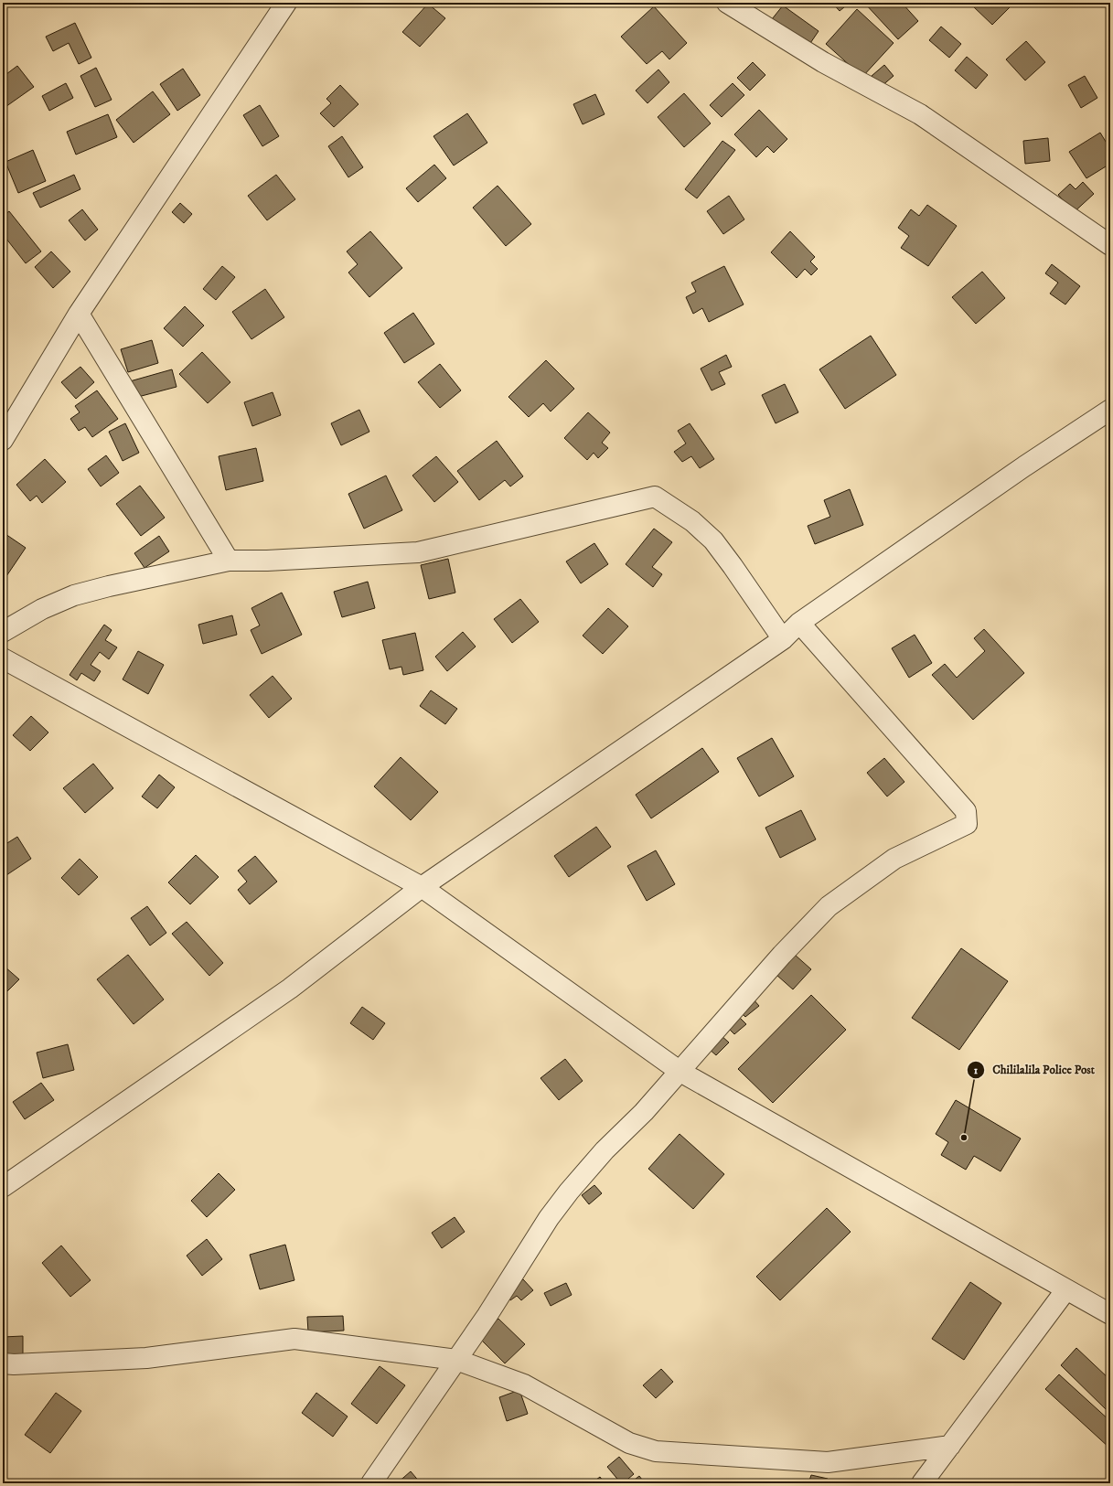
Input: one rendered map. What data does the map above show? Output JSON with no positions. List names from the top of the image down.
{
  "places": ["Chililalila Police Post"]
}
